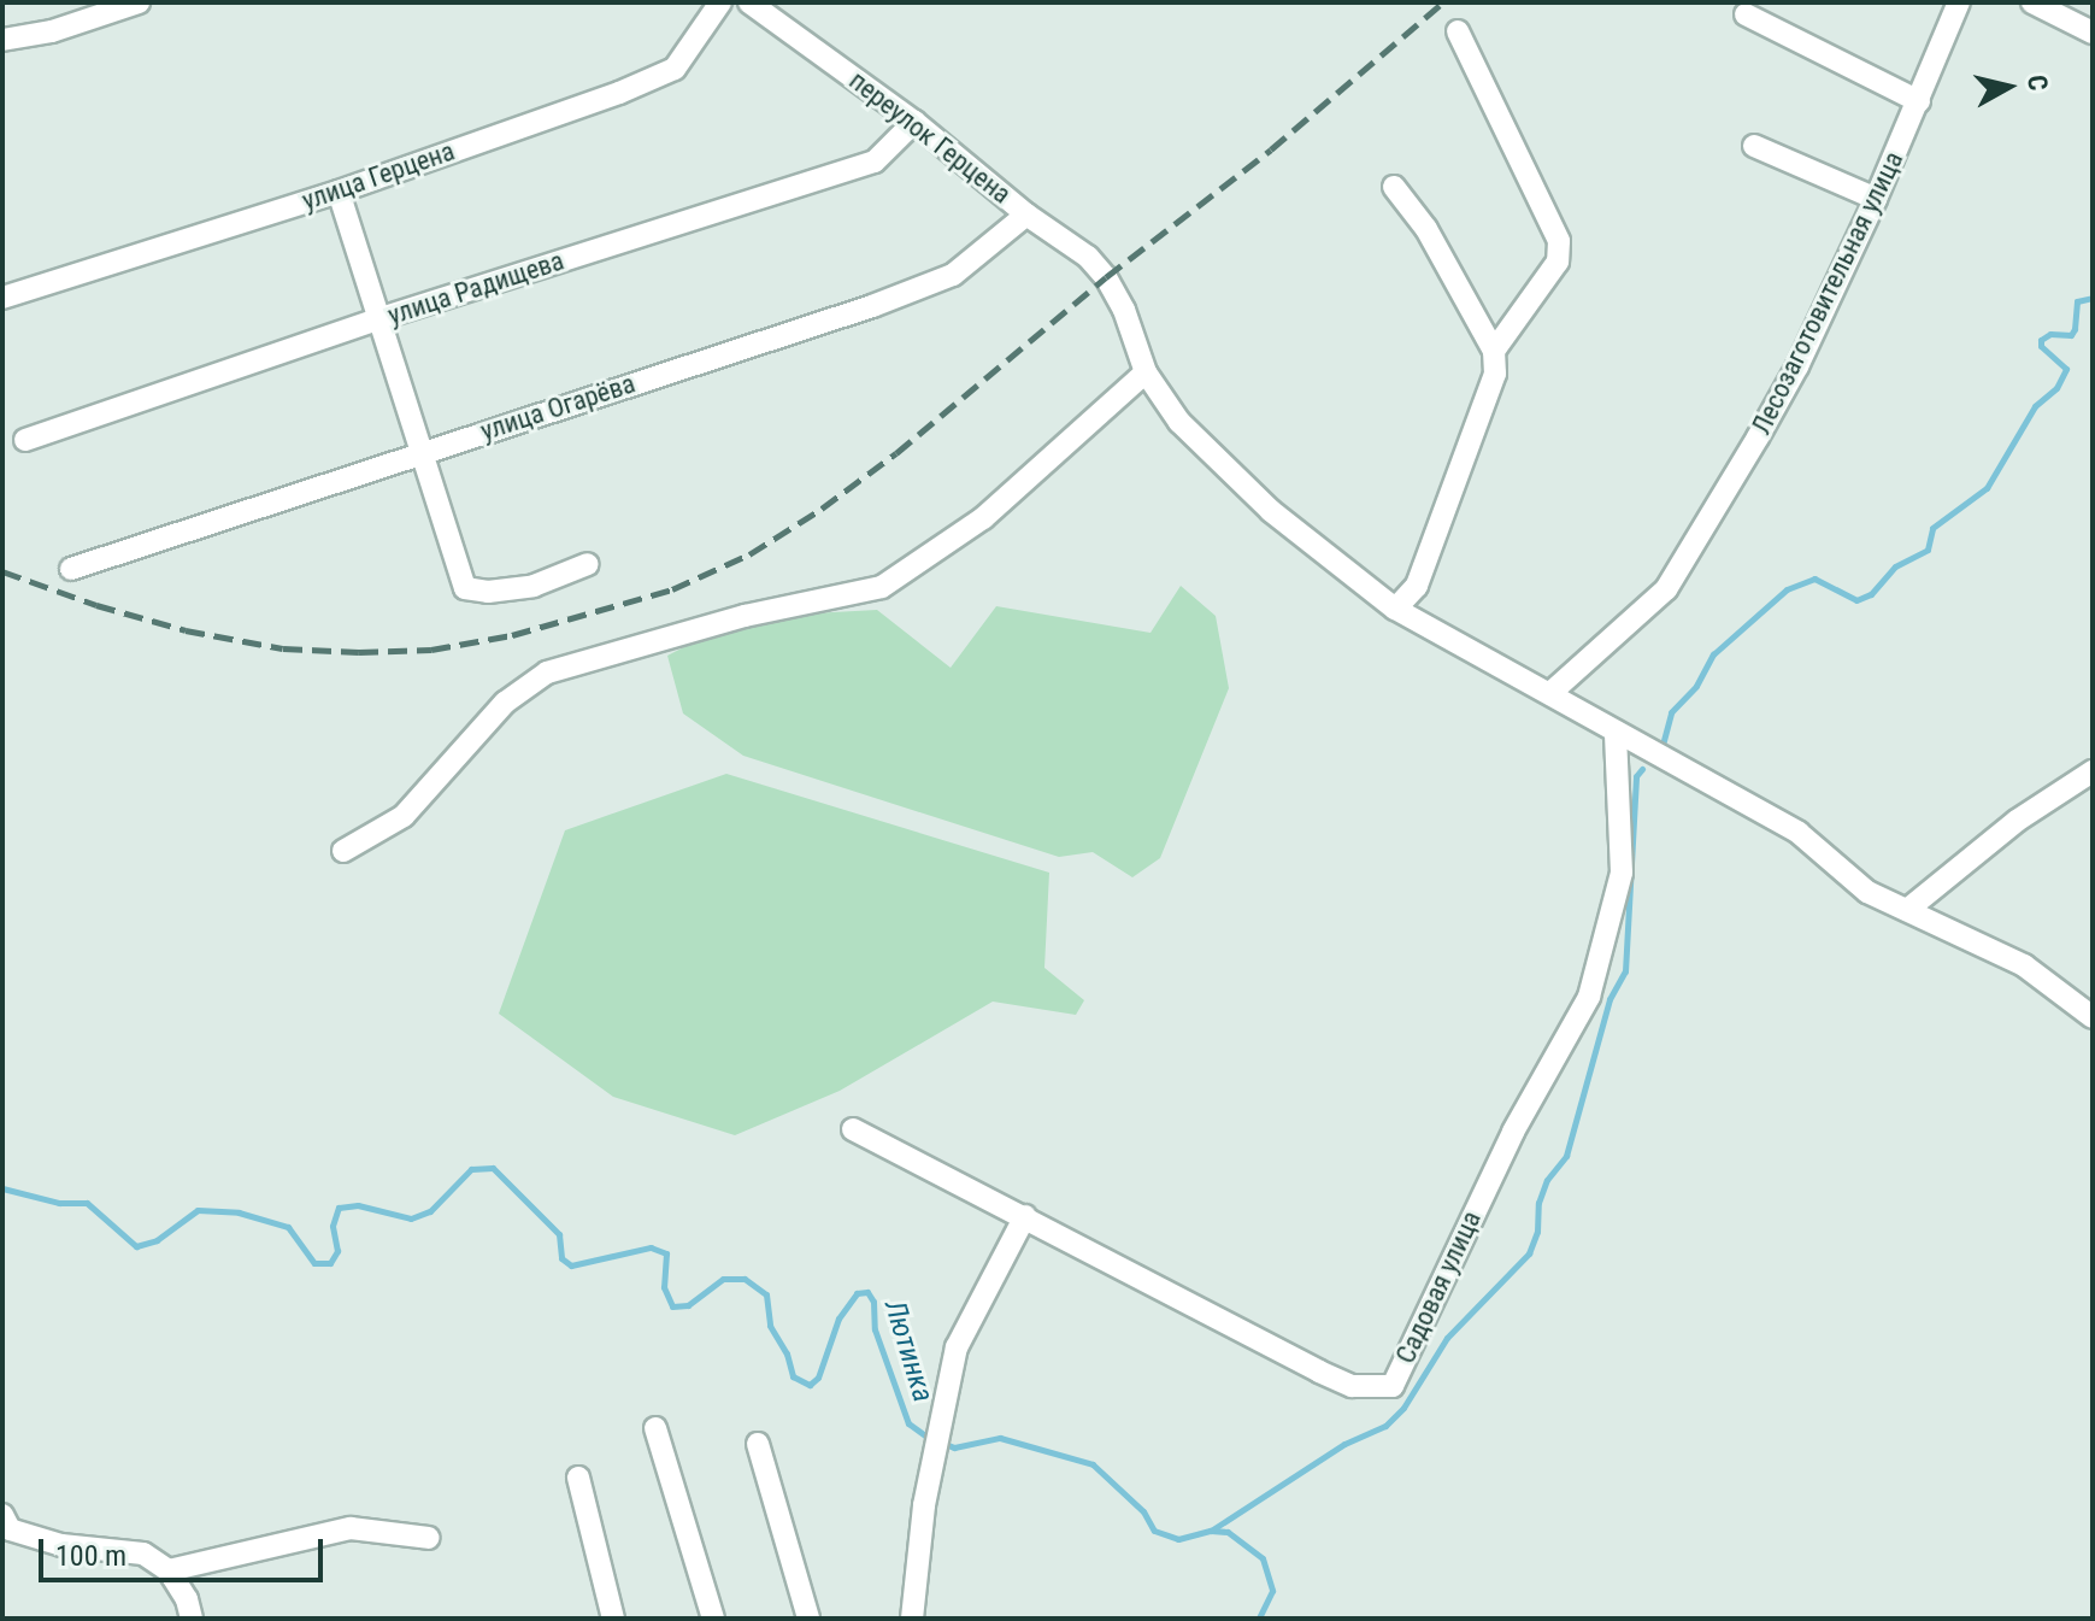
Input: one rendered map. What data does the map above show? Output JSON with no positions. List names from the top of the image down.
{
  "streets": {
    "street": [
      "переулок Герцена",
      "улица Герцена",
      "улица Радищева",
      "Лесозаготовительная улица",
      "улица Огарёва",
      "Садовая улица"
    ]
  },
  "crossings": [
    ["переулок Герцена", "улица Радищева"],
    ["переулок Герцена", "улица Огарёва"]
  ],
  "water": ["Лютинка"],
  "scale_bar": "100 m",
  "north": "right"
}
